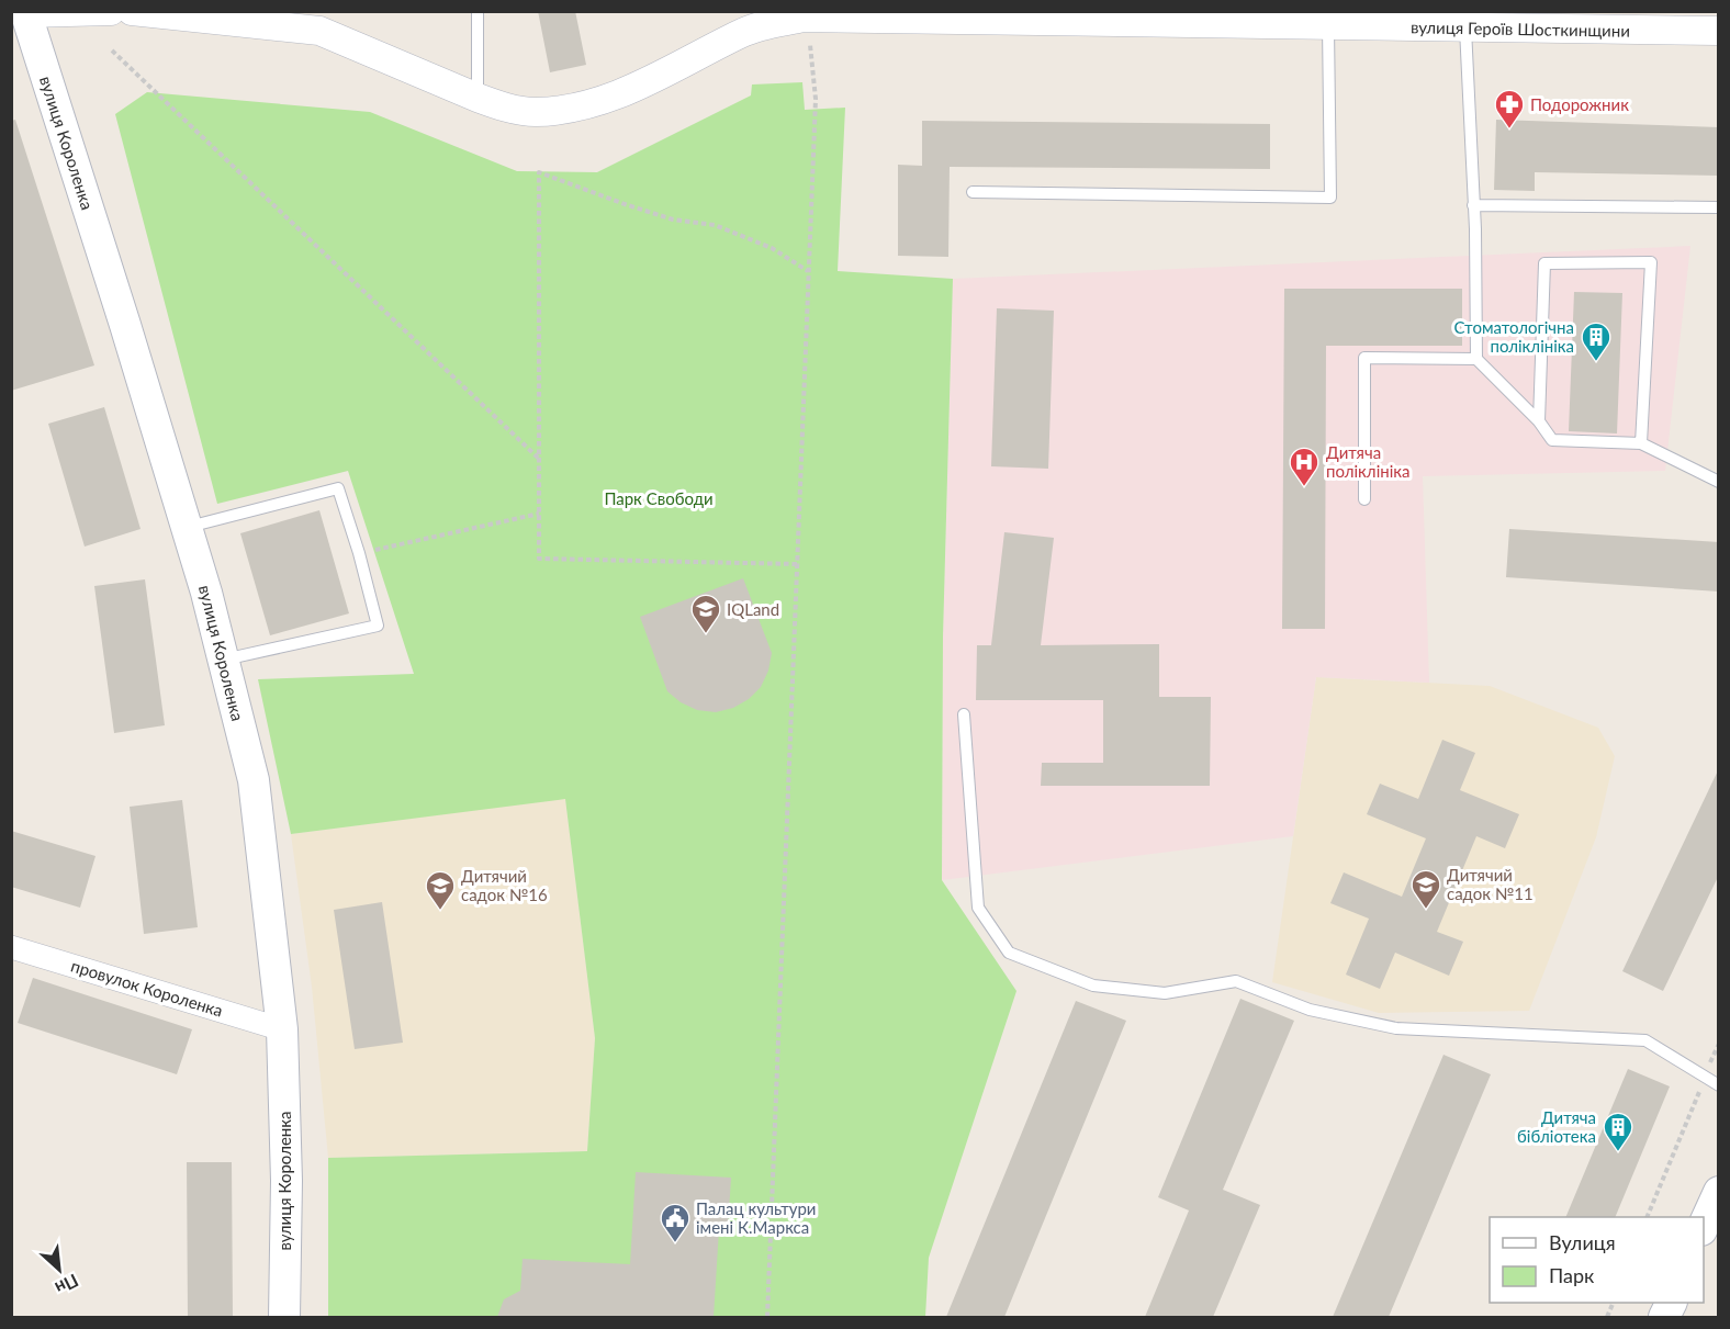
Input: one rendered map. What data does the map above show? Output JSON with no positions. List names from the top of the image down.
{
  "streets": {
    "main road": ["вулиця Короленка"],
    "street": ["вулиця Героїв Шосткинщини", "провулок Короленка"]
  },
  "crossings": [
    ["вулиця Короленка", "провулок Короленка"]
  ],
  "parks": ["Парк Свободи"],
  "places": {
    "pharmacy": ["Подорожник"],
    "building": ["Стоматологічна поліклініка", "Дитяча бібліотека"],
    "hospital": ["Дитяча поліклініка"],
    "school or university": ["IQLand", "Дитячий садок №11", "Дитячий садок №16"],
    "public building": ["Палац культури імені К.Маркса"]
  },
  "legend": ["Вулиця", "Парк"],
  "north": "bottom right"
}
